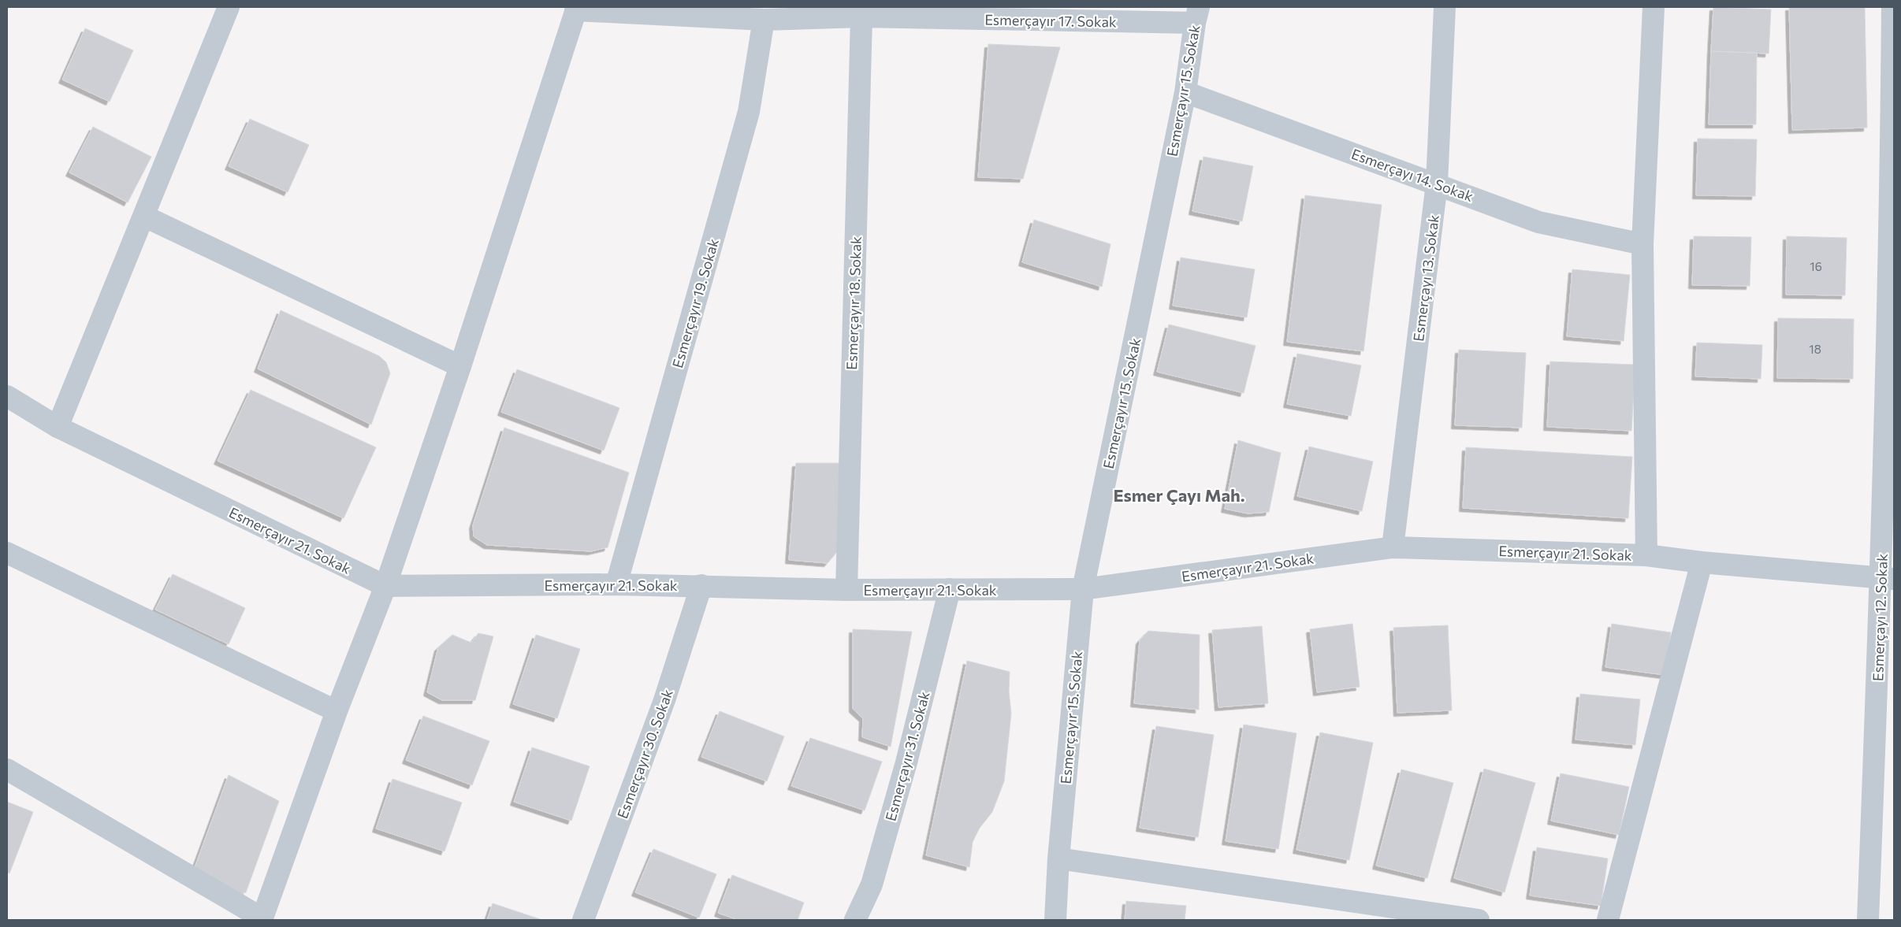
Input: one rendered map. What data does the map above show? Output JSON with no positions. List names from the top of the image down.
{
  "streets": {
    "street": [
      "Esmerçayır 17. Sokak",
      "Esmerçayır 15. Sokak",
      "Esmerçayı 14. Sokak",
      "Esmerçayı 13. Sokak",
      "Esmerçayır 19. Sokak",
      "Esmerçayır 18. Sokak",
      "Esmerçayır 21. Sokak",
      "Esmerçayı 12. Sokak",
      "Esmerçayır 30. Sokak",
      "Esmerçayır 31. Sokak"
    ]
  },
  "crossings": [
    ["Esmerçayır 17. Sokak", "Esmerçayır 15. Sokak"],
    ["Esmerçayır 17. Sokak", "Esmerçayır 19. Sokak"],
    ["Esmerçayır 17. Sokak", "Esmerçayır 18. Sokak"],
    ["Esmerçayır 15. Sokak", "Esmerçayı 14. Sokak"],
    ["Esmerçayır 15. Sokak", "Esmerçayır 21. Sokak"],
    ["Esmerçayı 14. Sokak", "Esmerçayı 13. Sokak"],
    ["Esmerçayı 13. Sokak", "Esmerçayır 21. Sokak"],
    ["Esmerçayır 19. Sokak", "Esmerçayır 21. Sokak"],
    ["Esmerçayır 18. Sokak", "Esmerçayır 21. Sokak"],
    ["Esmerçayır 21. Sokak", "Esmerçayı 12. Sokak"],
    ["Esmerçayır 21. Sokak", "Esmerçayır 30. Sokak"],
    ["Esmerçayır 21. Sokak", "Esmerçayır 31. Sokak"]
  ],
  "districts": ["Esmer Çayı Mah."],
  "house_numbers": ["16", "18"]
}
